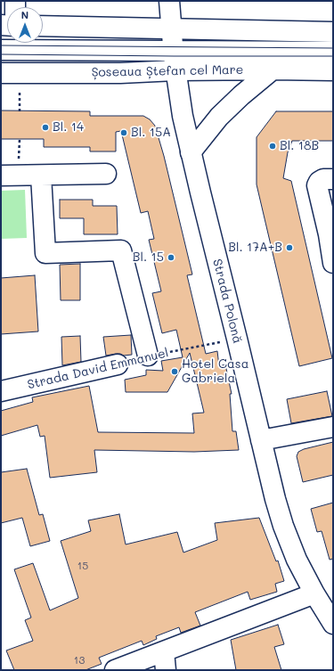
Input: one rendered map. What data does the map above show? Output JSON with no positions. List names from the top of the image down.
{
  "streets": {
    "street": ["Șoseaua Ștefan cel Mare", "Strada Polonă", "Strada David Emmanuel"]
  },
  "crossings": [
    ["Șoseaua Ștefan cel Mare", "Strada Polonă"],
    ["Strada Polonă", "Strada David Emmanuel"]
  ],
  "places": [
    "Bl. 14",
    "Bl. 15A",
    "Bl. 18B",
    "Bl. 17A+B",
    "Bl. 15",
    "Hotel Casa Gabriela"
  ],
  "house_numbers": ["15", "13"],
  "north": "top"
}
